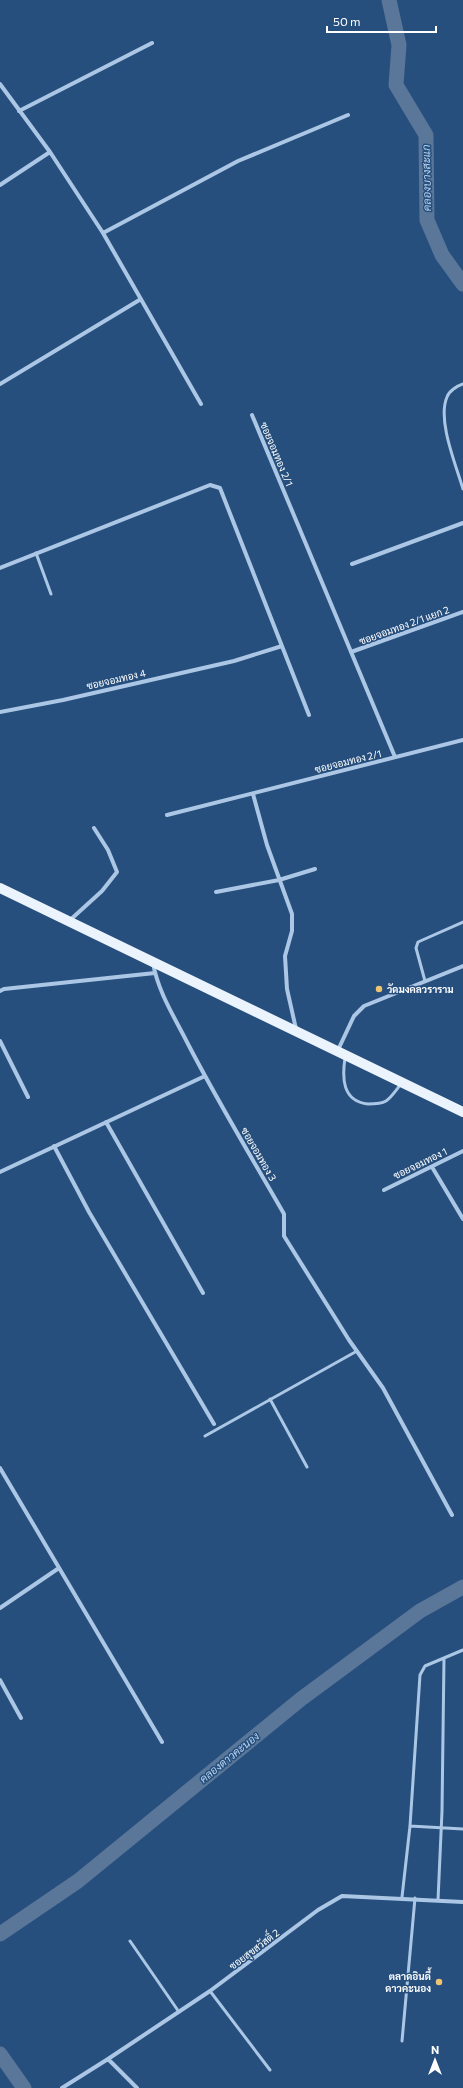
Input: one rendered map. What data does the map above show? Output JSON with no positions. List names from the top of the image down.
{
  "streets": {
    "street": [
      "ซอยจอมทอง 2/1",
      "ซอยจอมทอง 2/1 แยก 2",
      "ซอยจอมทอง 4",
      "ซอยจอมทอง 3",
      "ซอยจอมทอง 1",
      "ซอยสุขสวัสดิ์ 2"
    ]
  },
  "crossings": [
    ["ซอยจอมทอง 2/1", "ซอยจอมทอง 2/1 แยก 2"]
  ],
  "water": ["คลองบางสะแก", "คลองดาวคะนอง"],
  "places": ["วัดมงคลวราราม", "ตลาดอินดี้ ดาวคะนอง"],
  "scale_bar": "50 m",
  "north": "top"
}
